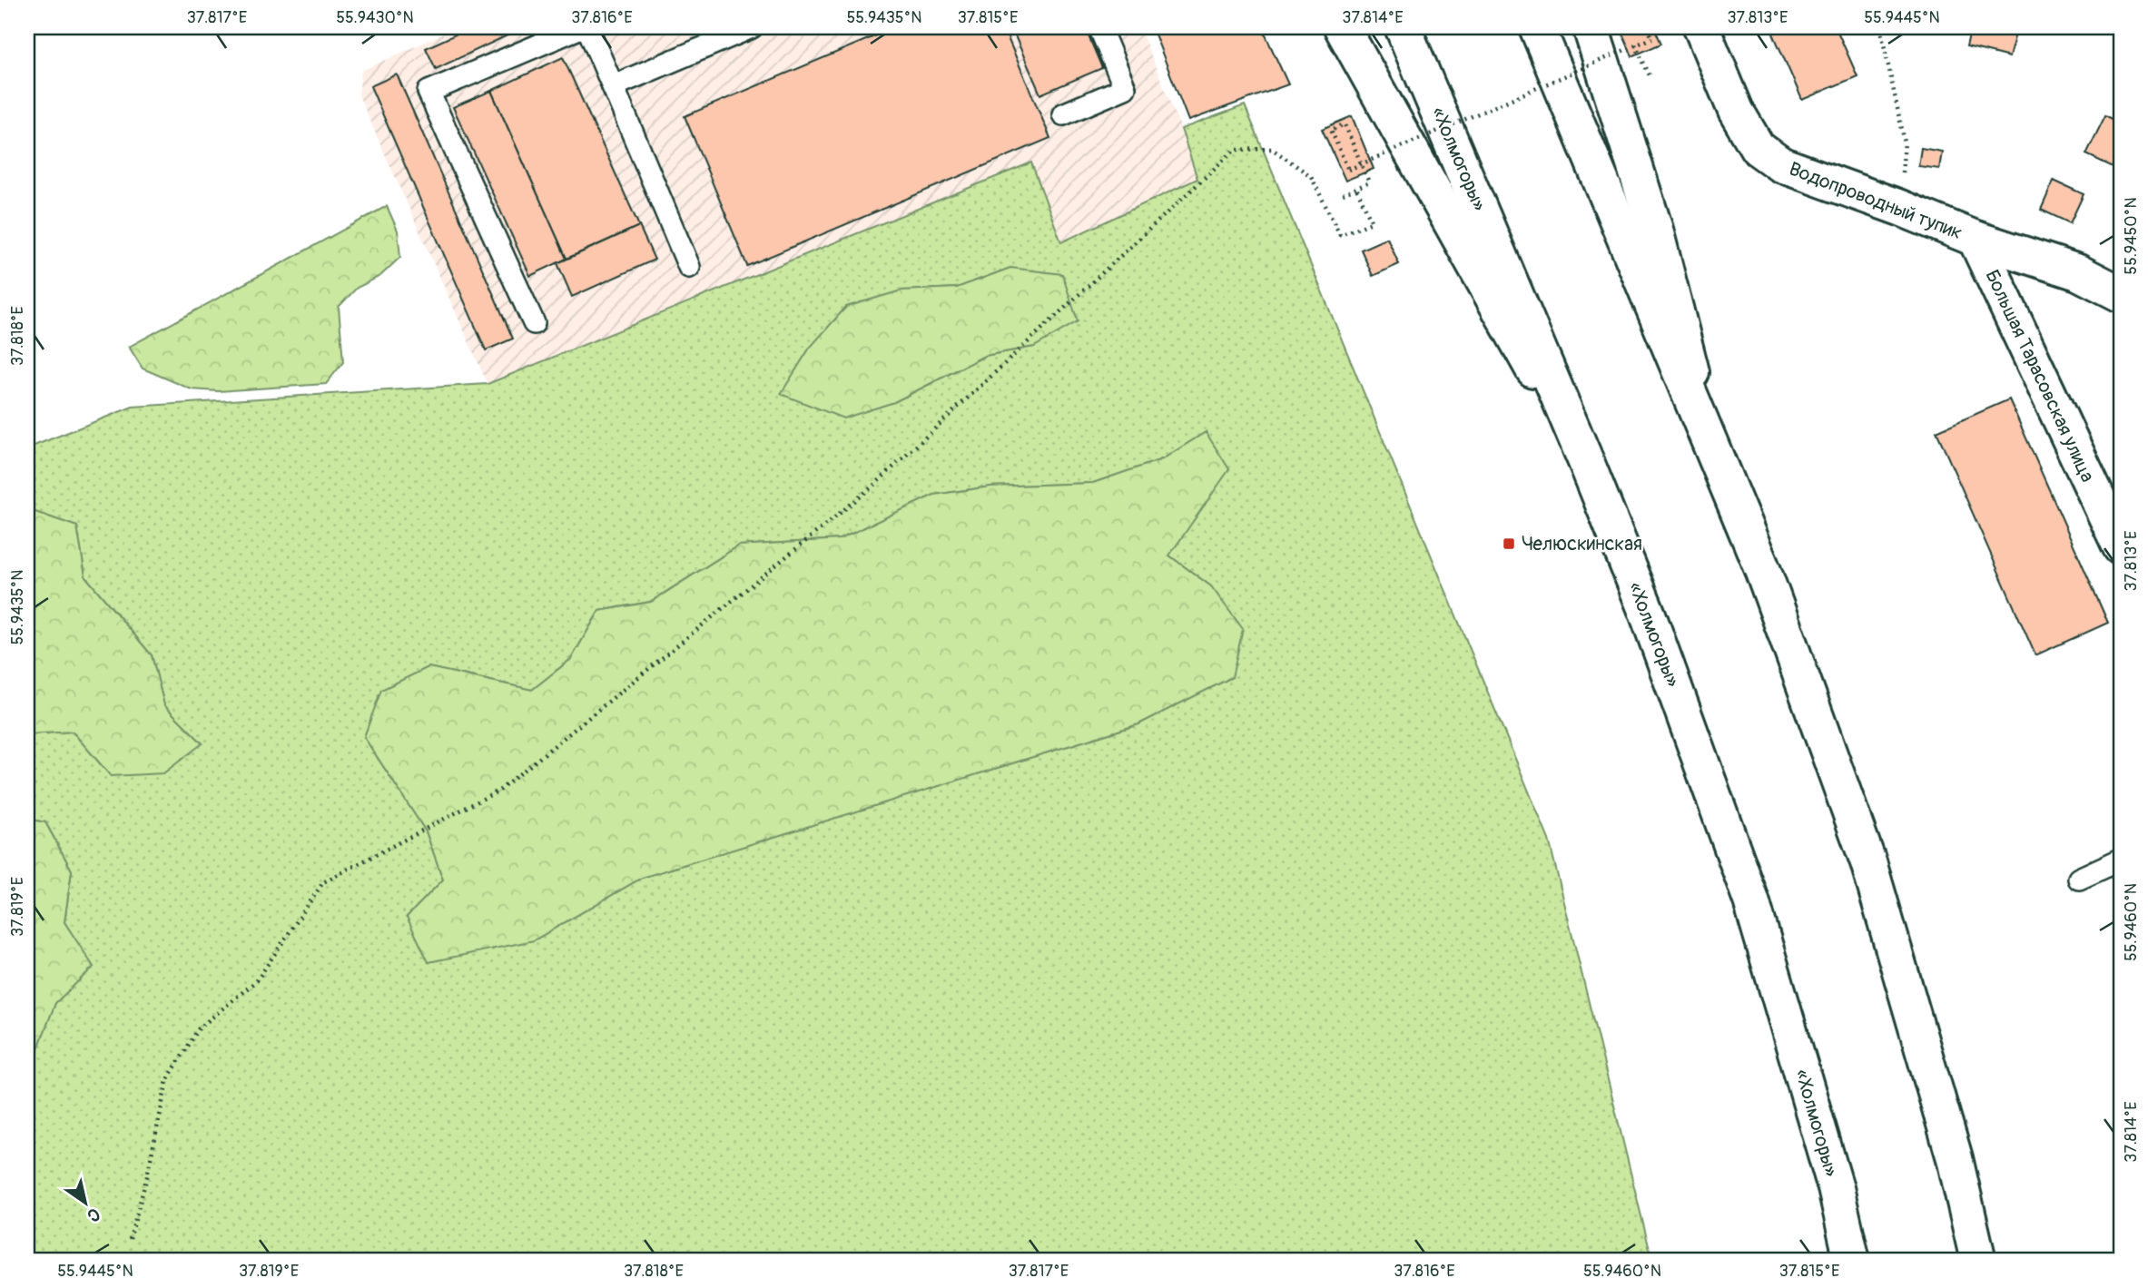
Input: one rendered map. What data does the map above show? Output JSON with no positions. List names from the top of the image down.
{
  "streets": {
    "main road": ["«Холмогоры»", "Водопроводный тупик", "Большая Тарасовская улица"]
  },
  "crossings": [
    ["Водопроводный тупик", "Большая Тарасовская улица"]
  ],
  "places": {
    "transit": ["Челюскинская"]
  },
  "north": "bottom right",
  "coordinates": [
    "37.817°E",
    "55.9430°N",
    "37.816°E",
    "55.9435°N",
    "37.815°E",
    "37.814°E",
    "37.813°E",
    "55.9445°N",
    "55.9450°N",
    "37.818°E",
    "37.819°E",
    "55.9460°N"
  ]
}
